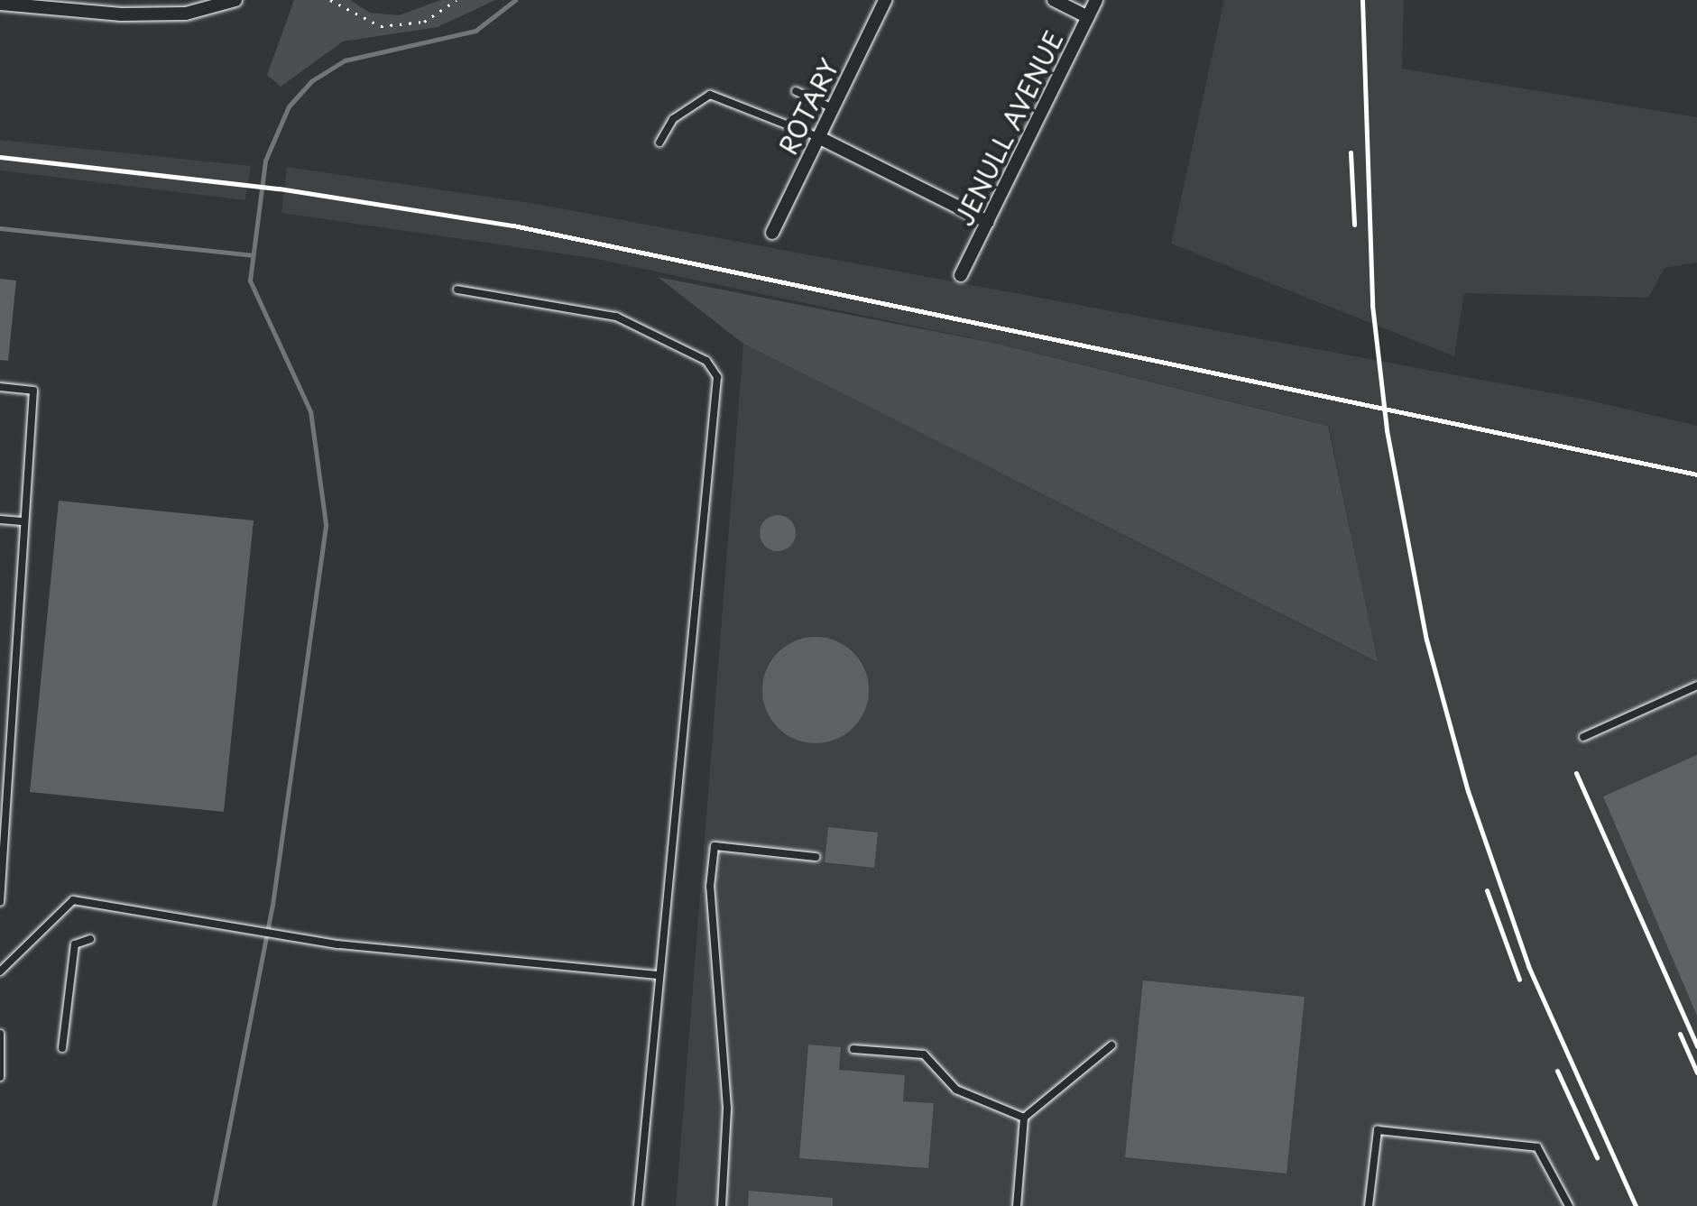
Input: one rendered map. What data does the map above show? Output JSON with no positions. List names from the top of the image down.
{
  "streets": {
    "street": ["ROTARY", "JENULL AVENUE"]
  }
}
